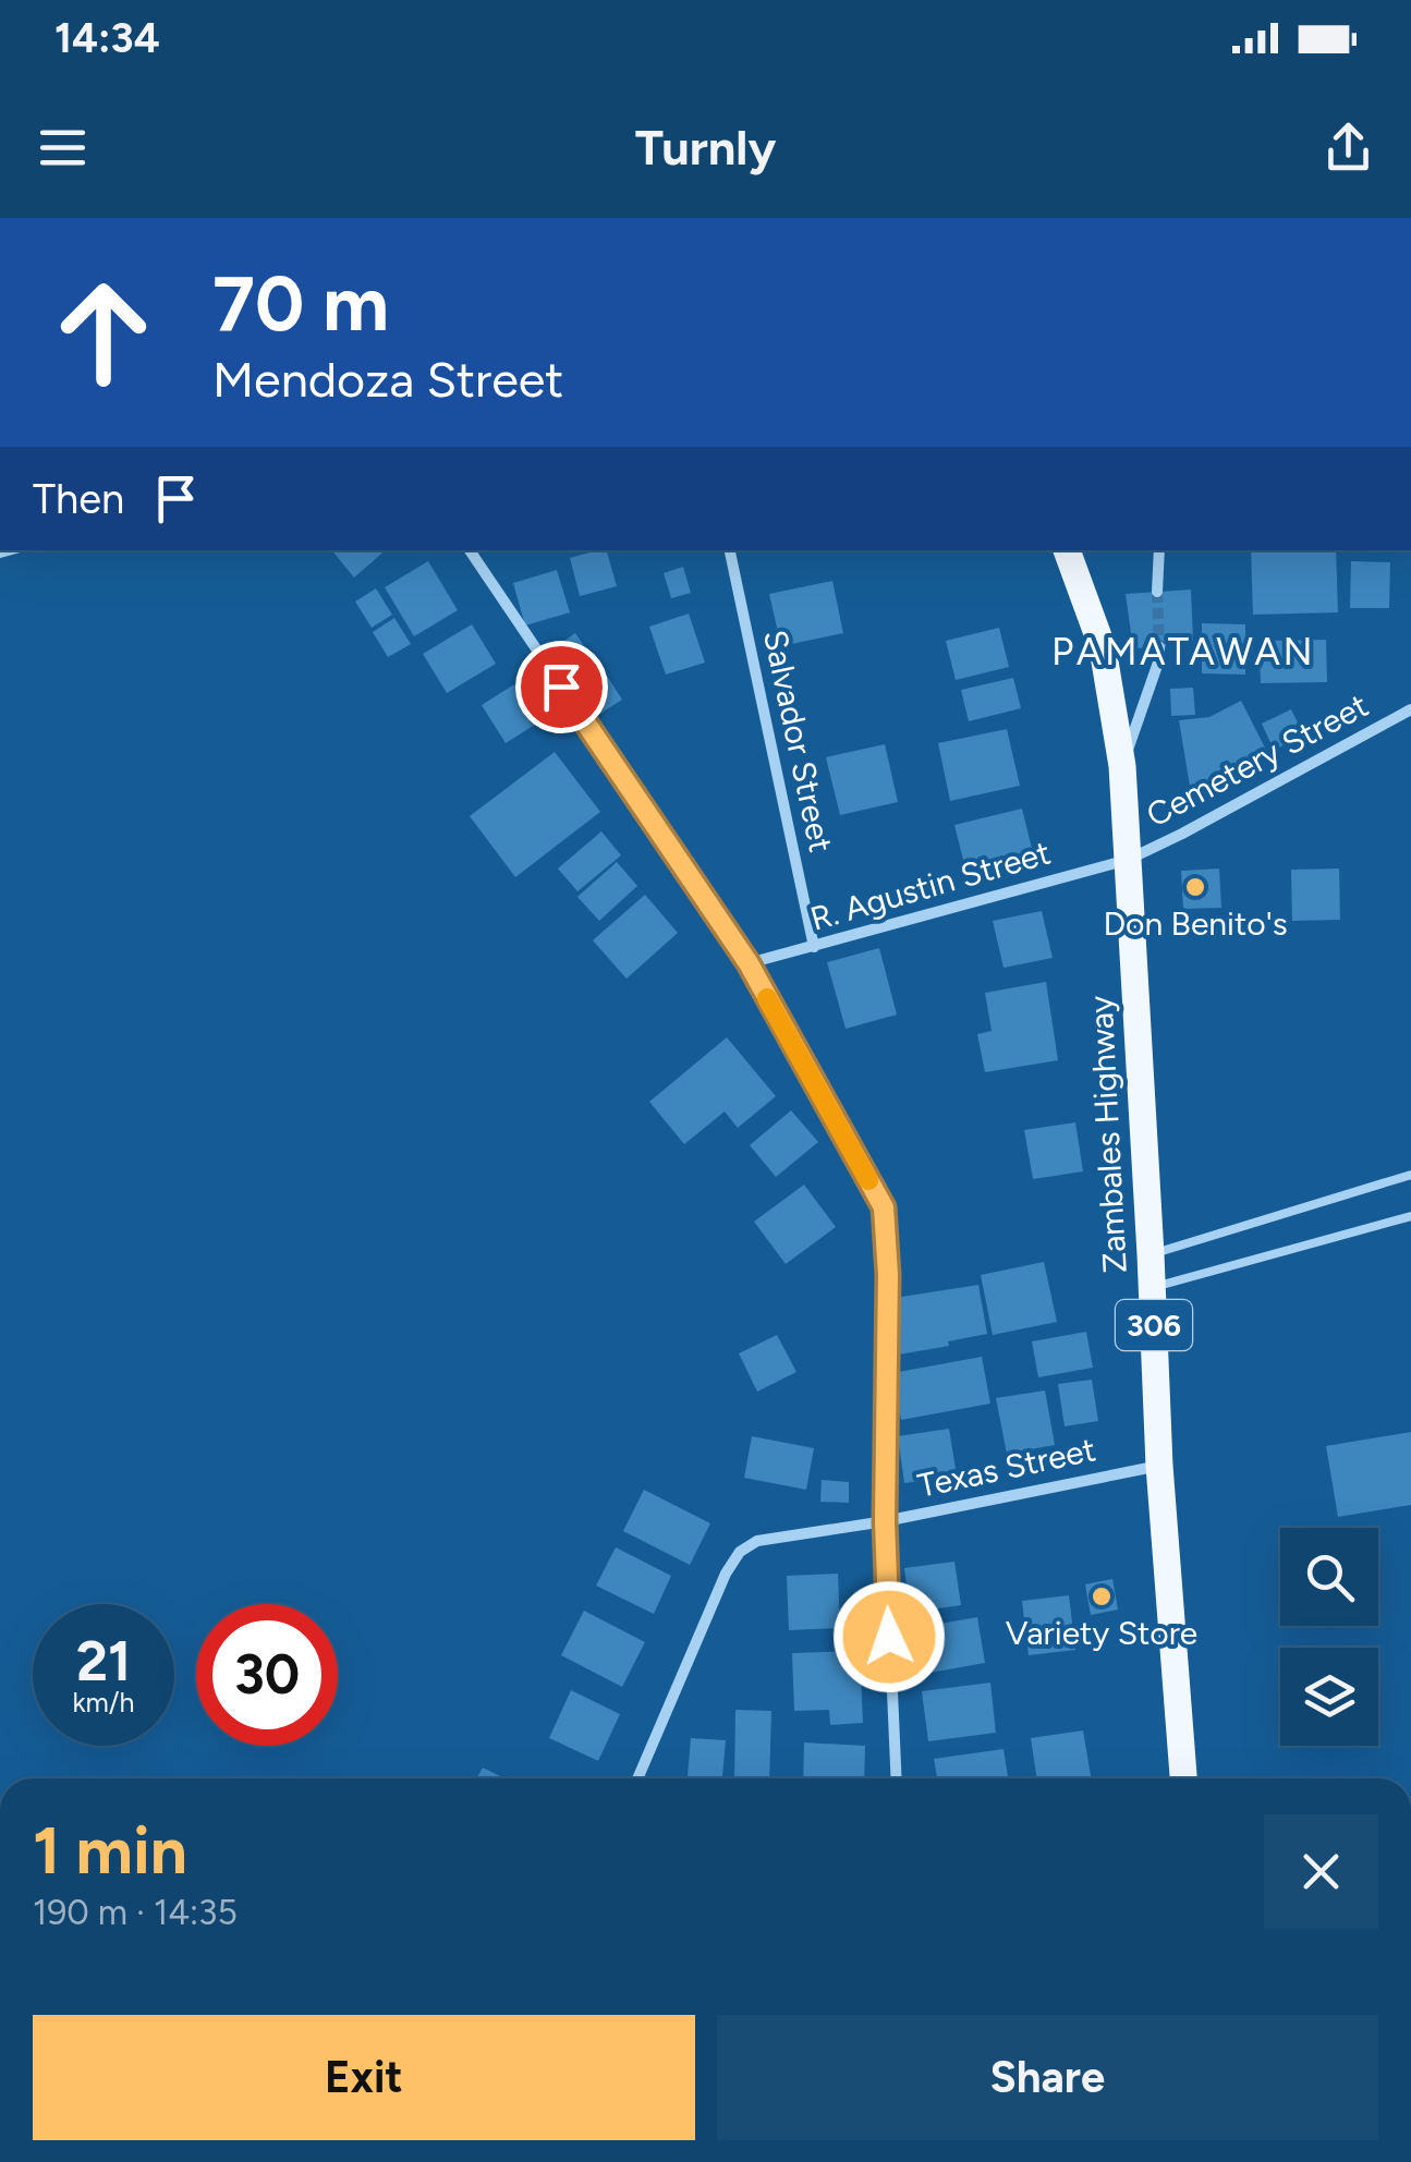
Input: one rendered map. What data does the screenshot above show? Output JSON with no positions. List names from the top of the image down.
{
  "streets": {
    "main road": ["Zambales Highway", "306"],
    "street": [
      "Salvador Street",
      "Cemetery Street",
      "R. Agustin Street",
      "Texas Street"
    ]
  },
  "crossings": [
    ["Salvador Street", "R. Agustin Street"],
    ["Cemetery Street", "R. Agustin Street"],
    ["Cemetery Street", "Zambales Highway"],
    ["R. Agustin Street", "Zambales Highway"],
    ["Zambales Highway", "Texas Street"]
  ],
  "districts": ["PAMATAWAN"],
  "places": ["Don Benito's", "Variety Store"],
  "page": {
    "status": "14:34",
    "header": "Turnly",
    "turn": ["70 m", "Mendoza Street"],
    "then": "Then",
    "speed": "21 km/h",
    "limit": "30",
    "heading": ["1 min", "190 m · 14:35"],
    "buttons": ["Exit", "Share"]
  }
}
